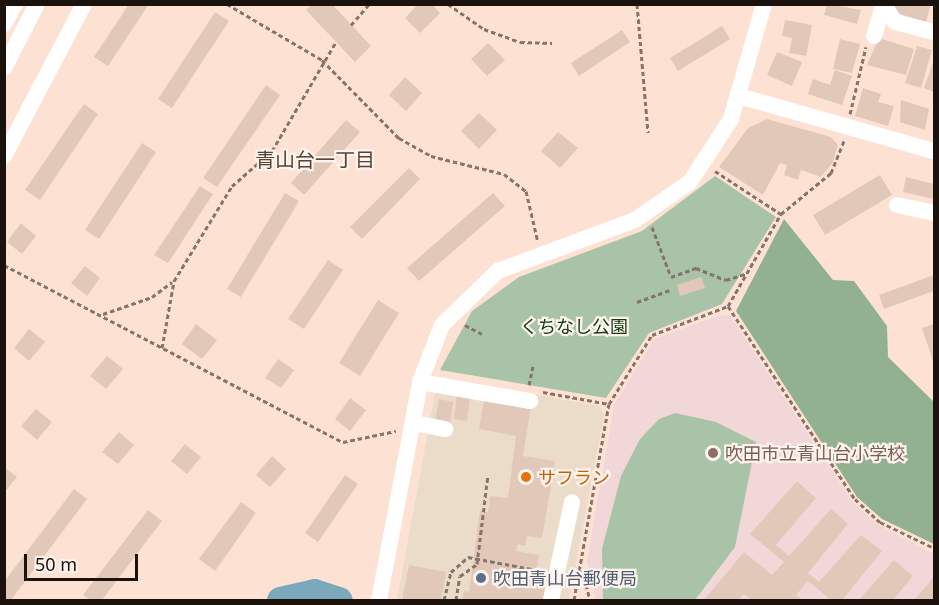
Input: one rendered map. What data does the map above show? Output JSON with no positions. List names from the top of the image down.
{
  "districts": ["青山台一丁目"],
  "parks": ["くちなし公園"],
  "places": ["吹田市立青山台小学校", "サフラン", "吹田青山台郵便局"],
  "scale_bar": "50 m"
}
